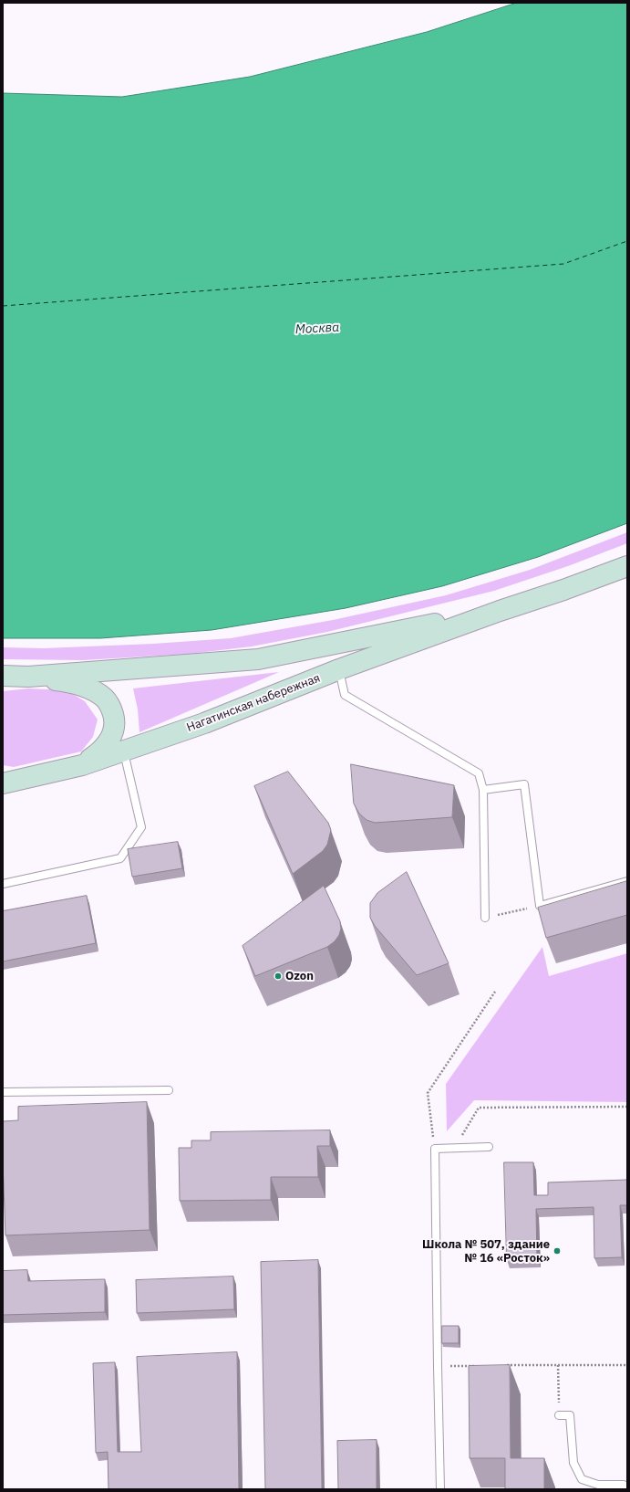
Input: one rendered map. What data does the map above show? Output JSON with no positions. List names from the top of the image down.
{
  "streets": {
    "main road": ["Нагатинская набережная"]
  },
  "water": ["Москва"],
  "places": ["Ozon", "Школа № 507, здание № 16 «Росток»"]
}
